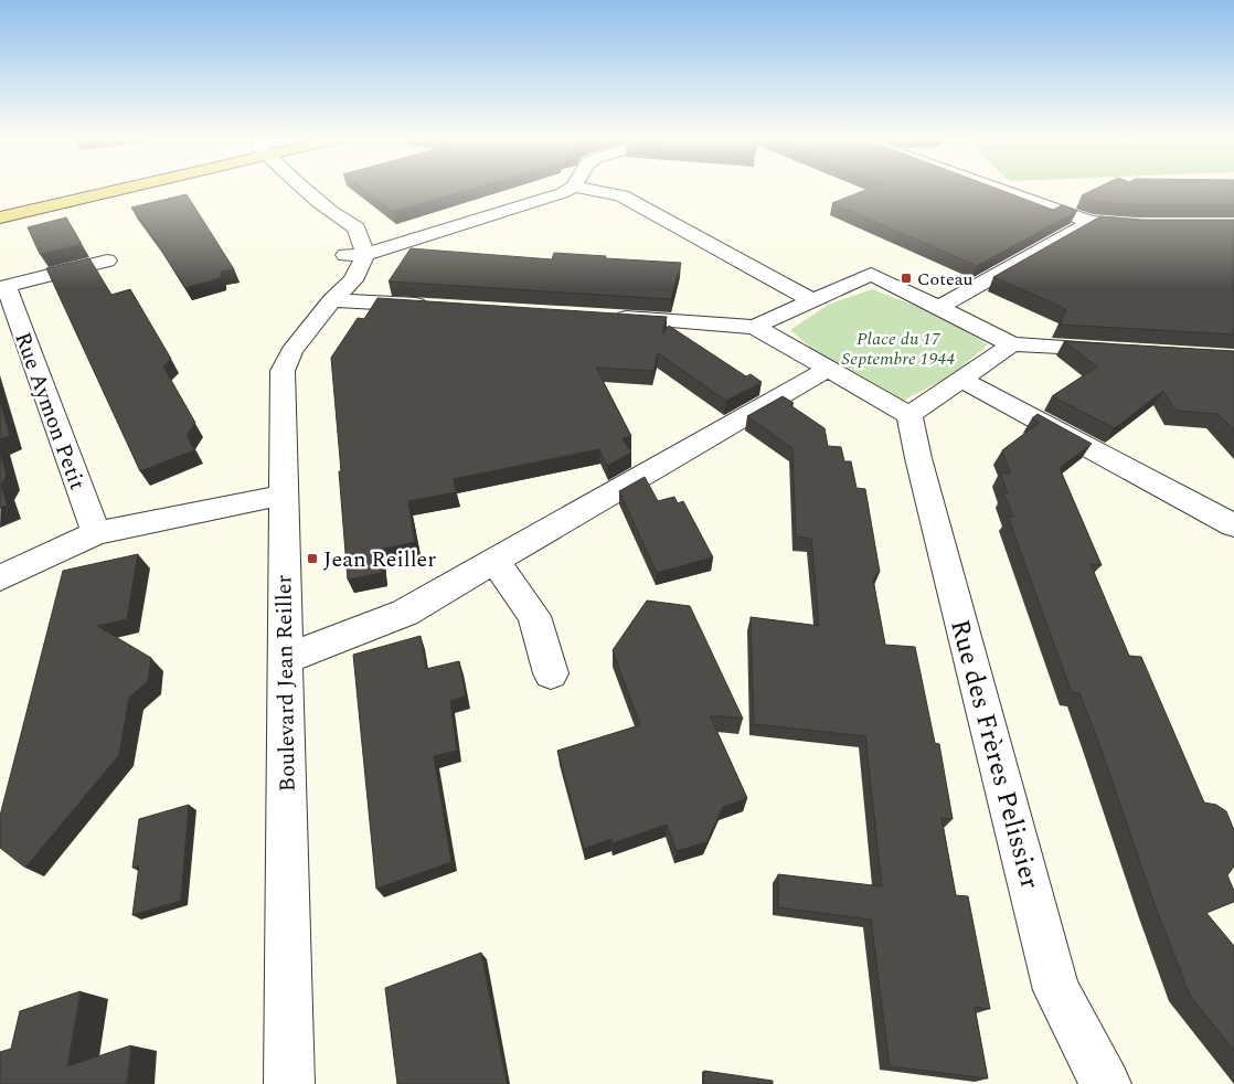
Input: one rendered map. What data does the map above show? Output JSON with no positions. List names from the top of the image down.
{
  "streets": {
    "street": ["Rue Aymon Petit", "Boulevard Jean Reiller", "Rue des Frères Pelissier"]
  },
  "parks": ["Place du 17 Septembre 1944"],
  "places": {
    "transit": ["Coteau", "Jean Reiller"]
  }
}
